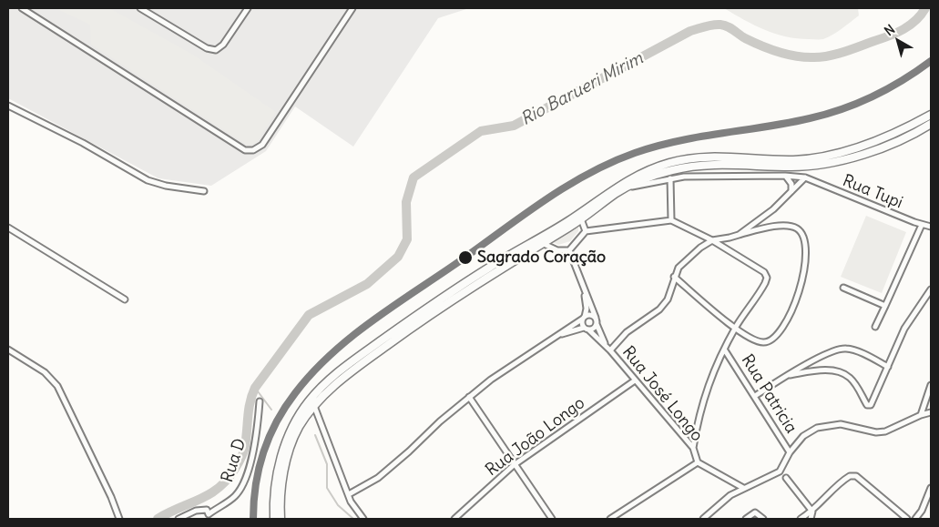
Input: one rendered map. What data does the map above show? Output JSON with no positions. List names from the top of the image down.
{
  "streets": {
    "street": [
      "Rua Tupi",
      "Rua José Longo",
      "Rua Patricia",
      "Rua João Longo",
      "Rua D"
    ]
  },
  "crossings": [
    ["Rua José Longo", "Rua João Longo"]
  ],
  "water": ["Rio Barueri Mirim"],
  "places": ["Sagrado Coração"],
  "north": "top left"
}
